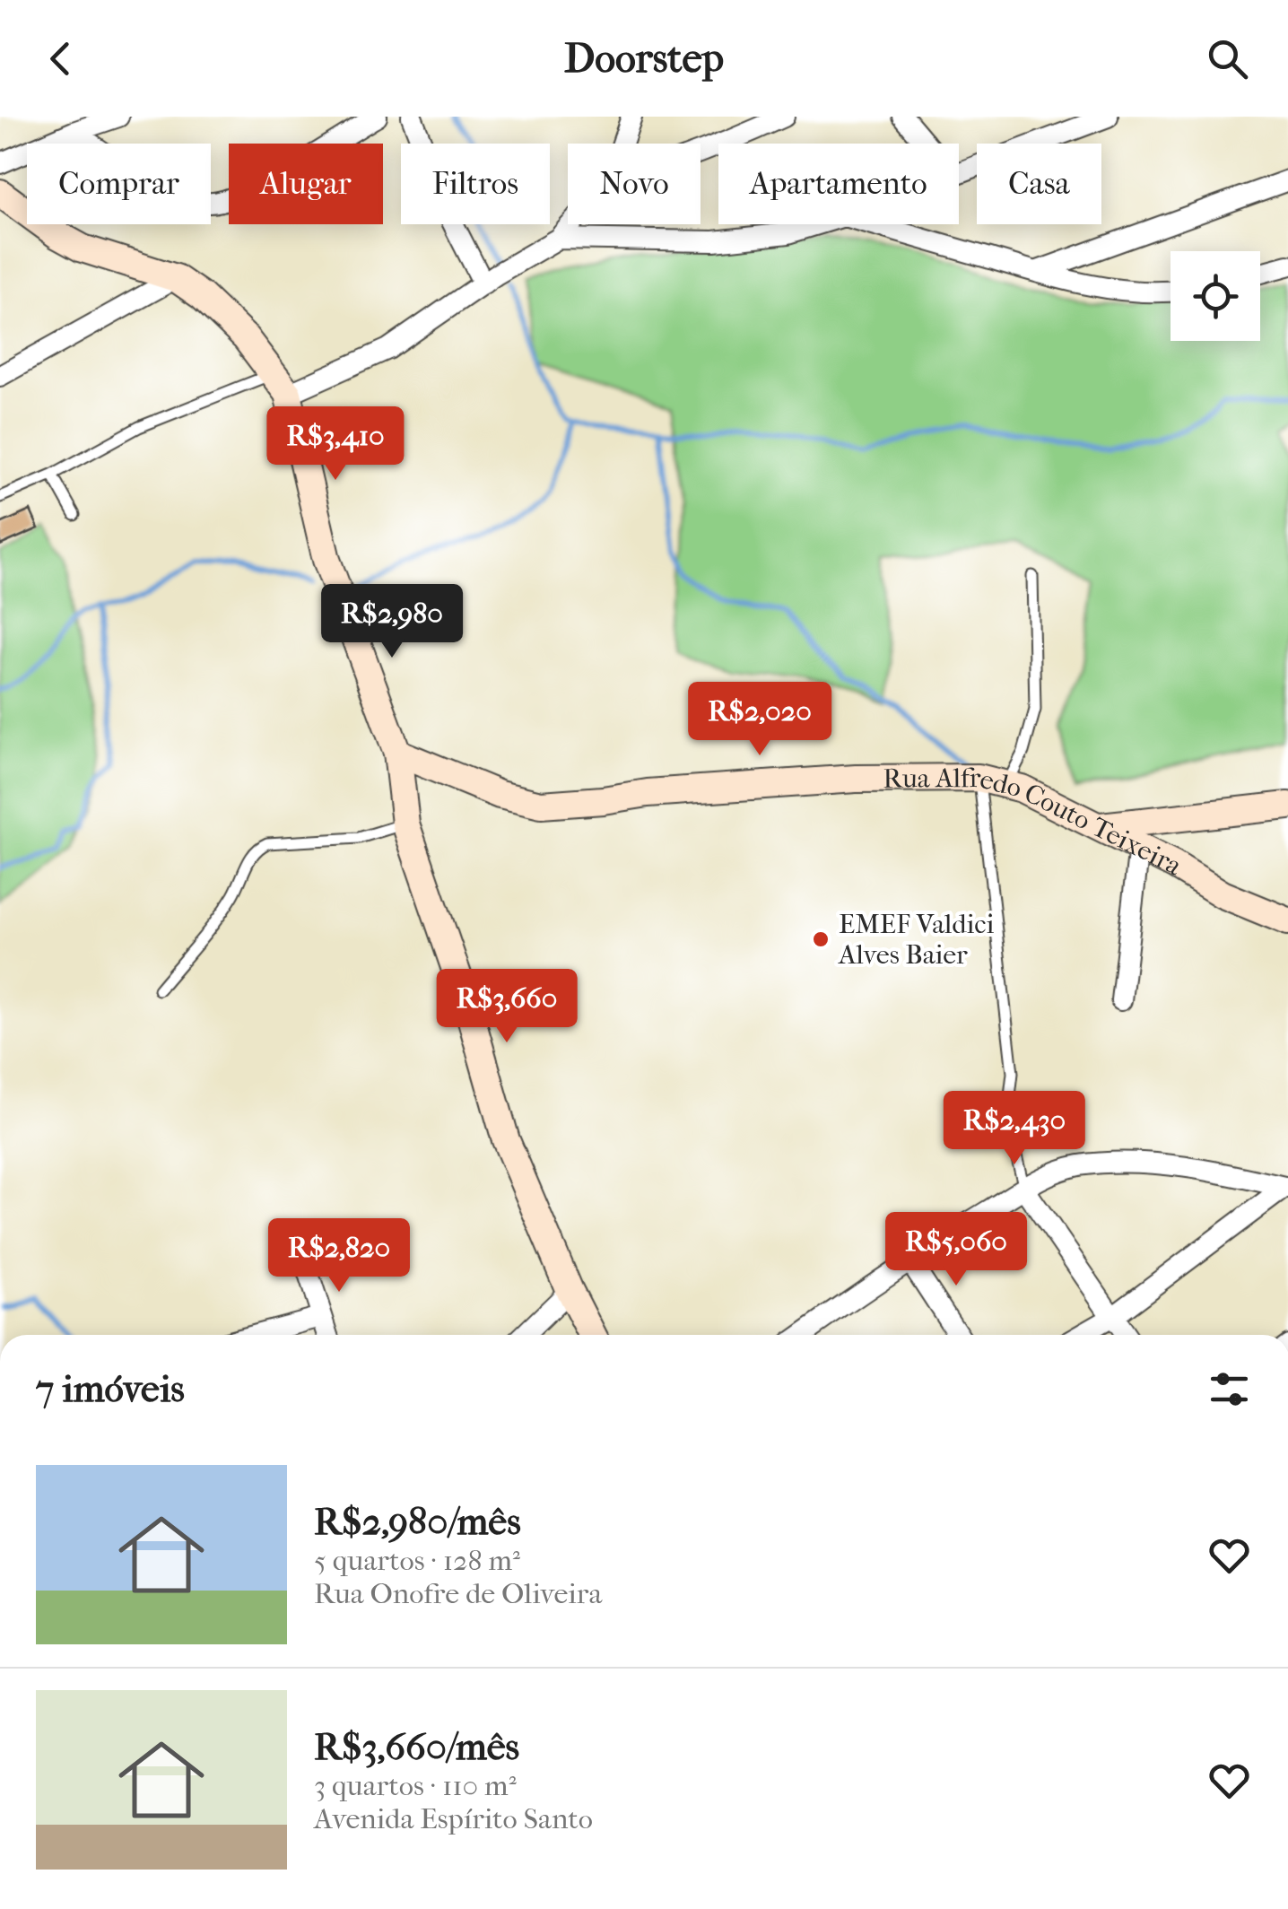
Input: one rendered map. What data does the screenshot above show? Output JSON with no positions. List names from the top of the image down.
{
  "streets": {
    "street": ["Rua Alfredo Couto Teixeira"]
  },
  "places": ["EMEF Valdici Alves Baier"],
  "page": {
    "header": "Doorstep",
    "chip": [
      "Comprar",
      "Alugar",
      "Filtros",
      "Novo",
      "Apartamento",
      "Casa"
    ],
    "price": [
      "R$3,410",
      "R$2,980",
      "R$2,020",
      "R$3,660",
      "R$2,430",
      "R$5,060",
      "R$2,820"
    ],
    "heading": "7 imóveis",
    "list": [
      {
        "name": "R$2,980/mês",
        "note": "5 quartos · 128 m² · Rua Onofre de Oliveira"
      },
      {
        "name": "R$3,660/mês",
        "note": "3 quartos · 110 m² · Avenida Espírito Santo"
      }
    ]
  }
}
